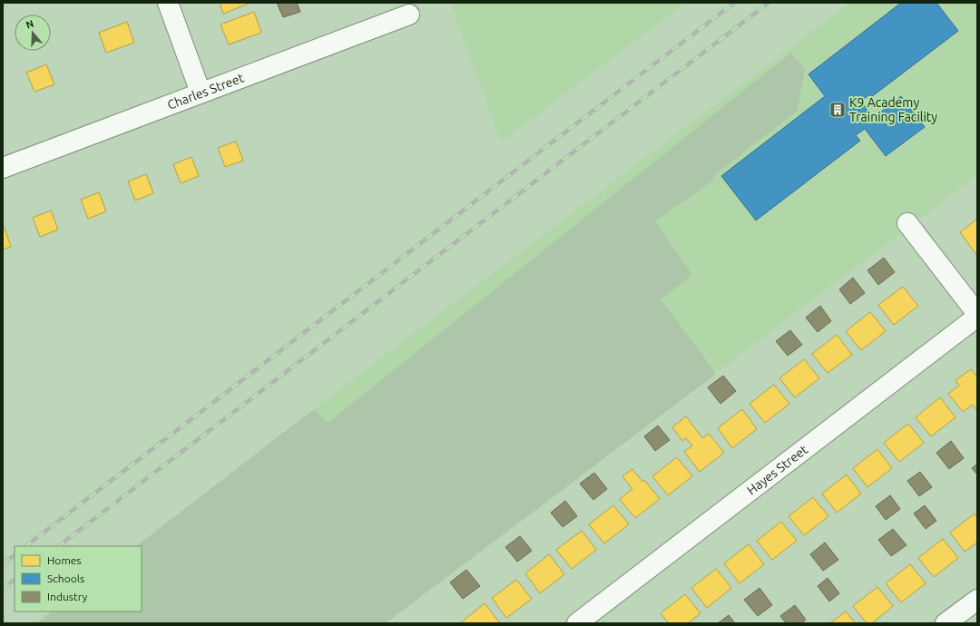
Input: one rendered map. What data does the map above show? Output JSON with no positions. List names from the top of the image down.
{
  "streets": {
    "street": ["Charles Street", "Hayes Street"]
  },
  "places": {
    "building": ["K9 Academy Training Facility"]
  },
  "legend": ["Homes", "Schools", "Industry"],
  "north": "top"
}
